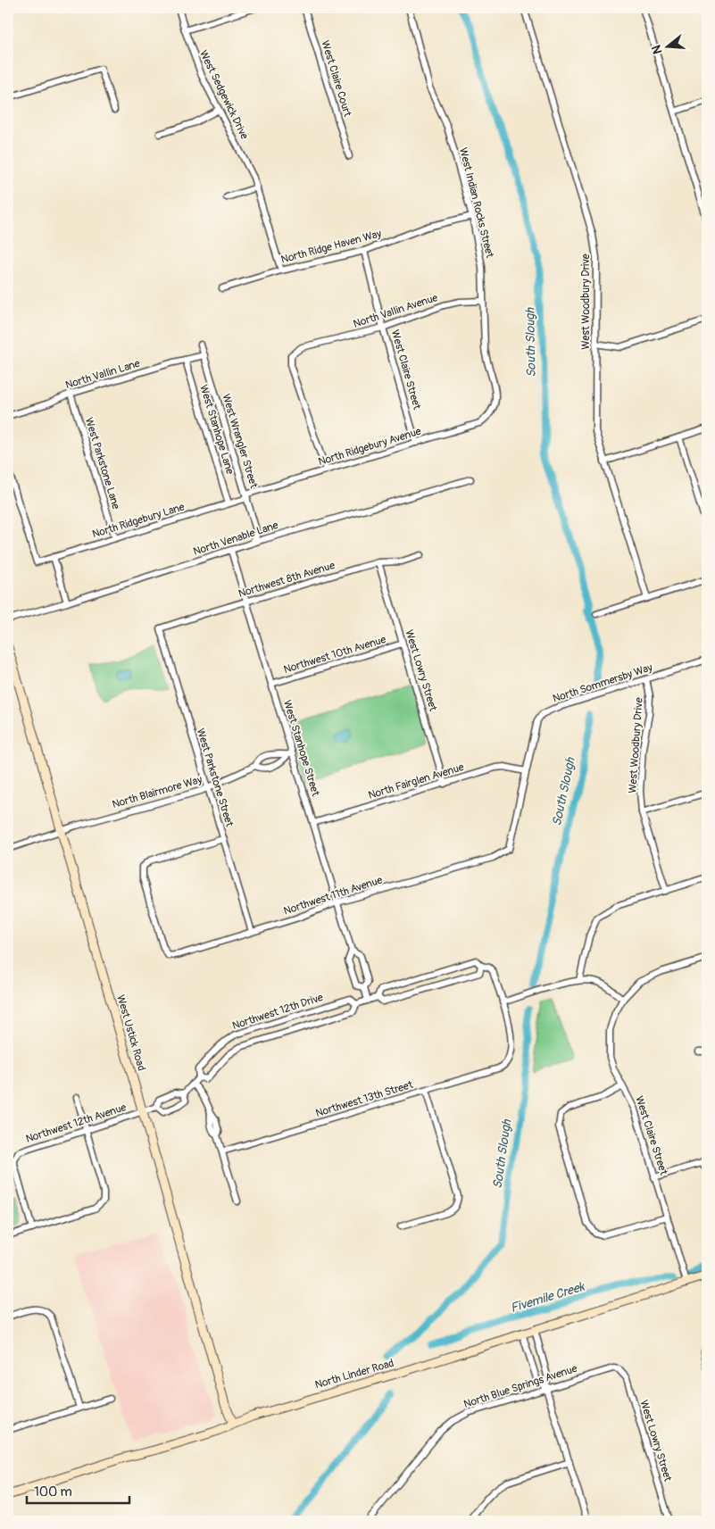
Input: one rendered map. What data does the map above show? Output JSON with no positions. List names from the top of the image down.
{
  "streets": {
    "main road": ["West Ustick Road", "North Linder Road"],
    "street": [
      "West Claire Court",
      "West Sedgewick Drive",
      "West Indian Rocks Street",
      "North Ridge Haven Way",
      "West Woodbury Drive",
      "North Vallin Avenue",
      "West Claire Street",
      "North Vallin Lane",
      "West Stanhope Lane",
      "West Wrangler Street",
      "North Ridgebury Avenue",
      "West Parkstone Lane",
      "North Ridgebury Lane",
      "North Venable Lane",
      "Northwest 8th Avenue",
      "Northwest 10th Avenue",
      "West Lowry Street",
      "North Sommersby Way",
      "West Stanhope Street",
      "West Parkstone Street",
      "North Fairglen Avenue",
      "North Blairmore Way",
      "Northwest 11th Avenue",
      "Northwest 12th Drive",
      "Northwest 13th Street",
      "Northwest 12th Avenue",
      "North Blue Springs Avenue"
    ]
  },
  "crossings": [
    ["West Sedgewick Drive", "North Ridge Haven Way"],
    ["West Indian Rocks Street", "North Ridge Haven Way"],
    ["West Indian Rocks Street", "North Vallin Avenue"],
    ["West Indian Rocks Street", "North Ridgebury Avenue"],
    ["North Ridge Haven Way", "West Claire Street"],
    ["West Woodbury Drive", "North Sommersby Way"],
    ["North Vallin Avenue", "West Claire Street"],
    ["North Vallin Avenue", "North Ridgebury Avenue"],
    ["West Claire Street", "North Ridgebury Avenue"],
    ["West Claire Street", "North Linder Road"],
    ["North Vallin Lane", "West Stanhope Lane"],
    ["North Vallin Lane", "West Wrangler Street"],
    ["North Vallin Lane", "West Parkstone Lane"],
    ["West Stanhope Lane", "North Ridgebury Lane"],
    ["West Wrangler Street", "North Ridgebury Avenue"],
    ["West Wrangler Street", "North Ridgebury Lane"],
    ["West Wrangler Street", "North Venable Lane"],
    ["North Ridgebury Avenue", "North Ridgebury Lane"],
    ["West Parkstone Lane", "North Ridgebury Lane"],
    ["North Venable Lane", "West Stanhope Street"],
    ["Northwest 8th Avenue", "West Lowry Street"],
    ["Northwest 8th Avenue", "West Stanhope Street"],
    ["Northwest 8th Avenue", "West Parkstone Street"],
    ["Northwest 10th Avenue", "West Lowry Street"],
    ["Northwest 10th Avenue", "West Stanhope Street"],
    ["West Lowry Street", "North Fairglen Avenue"],
    ["West Lowry Street", "North Blue Springs Avenue"],
    ["North Sommersby Way", "North Fairglen Avenue"],
    ["North Sommersby Way", "Northwest 11th Avenue"],
    ["West Stanhope Street", "North Fairglen Avenue"],
    ["West Stanhope Street", "North Blairmore Way"],
    ["West Stanhope Street", "Northwest 11th Avenue"],
    ["West Stanhope Street", "Northwest 12th Drive"],
    ["West Parkstone Street", "North Blairmore Way"],
    ["West Parkstone Street", "Northwest 11th Avenue"],
    ["North Blairmore Way", "West Ustick Road"],
    ["Northwest 12th Drive", "West Ustick Road"],
    ["Northwest 12th Drive", "Northwest 12th Avenue"],
    ["West Ustick Road", "Northwest 12th Avenue"],
    ["West Ustick Road", "North Linder Road"]
  ],
  "water": ["South Slough", "Fivemile Creek"],
  "scale_bar": "100 m",
  "north": "left"
}
